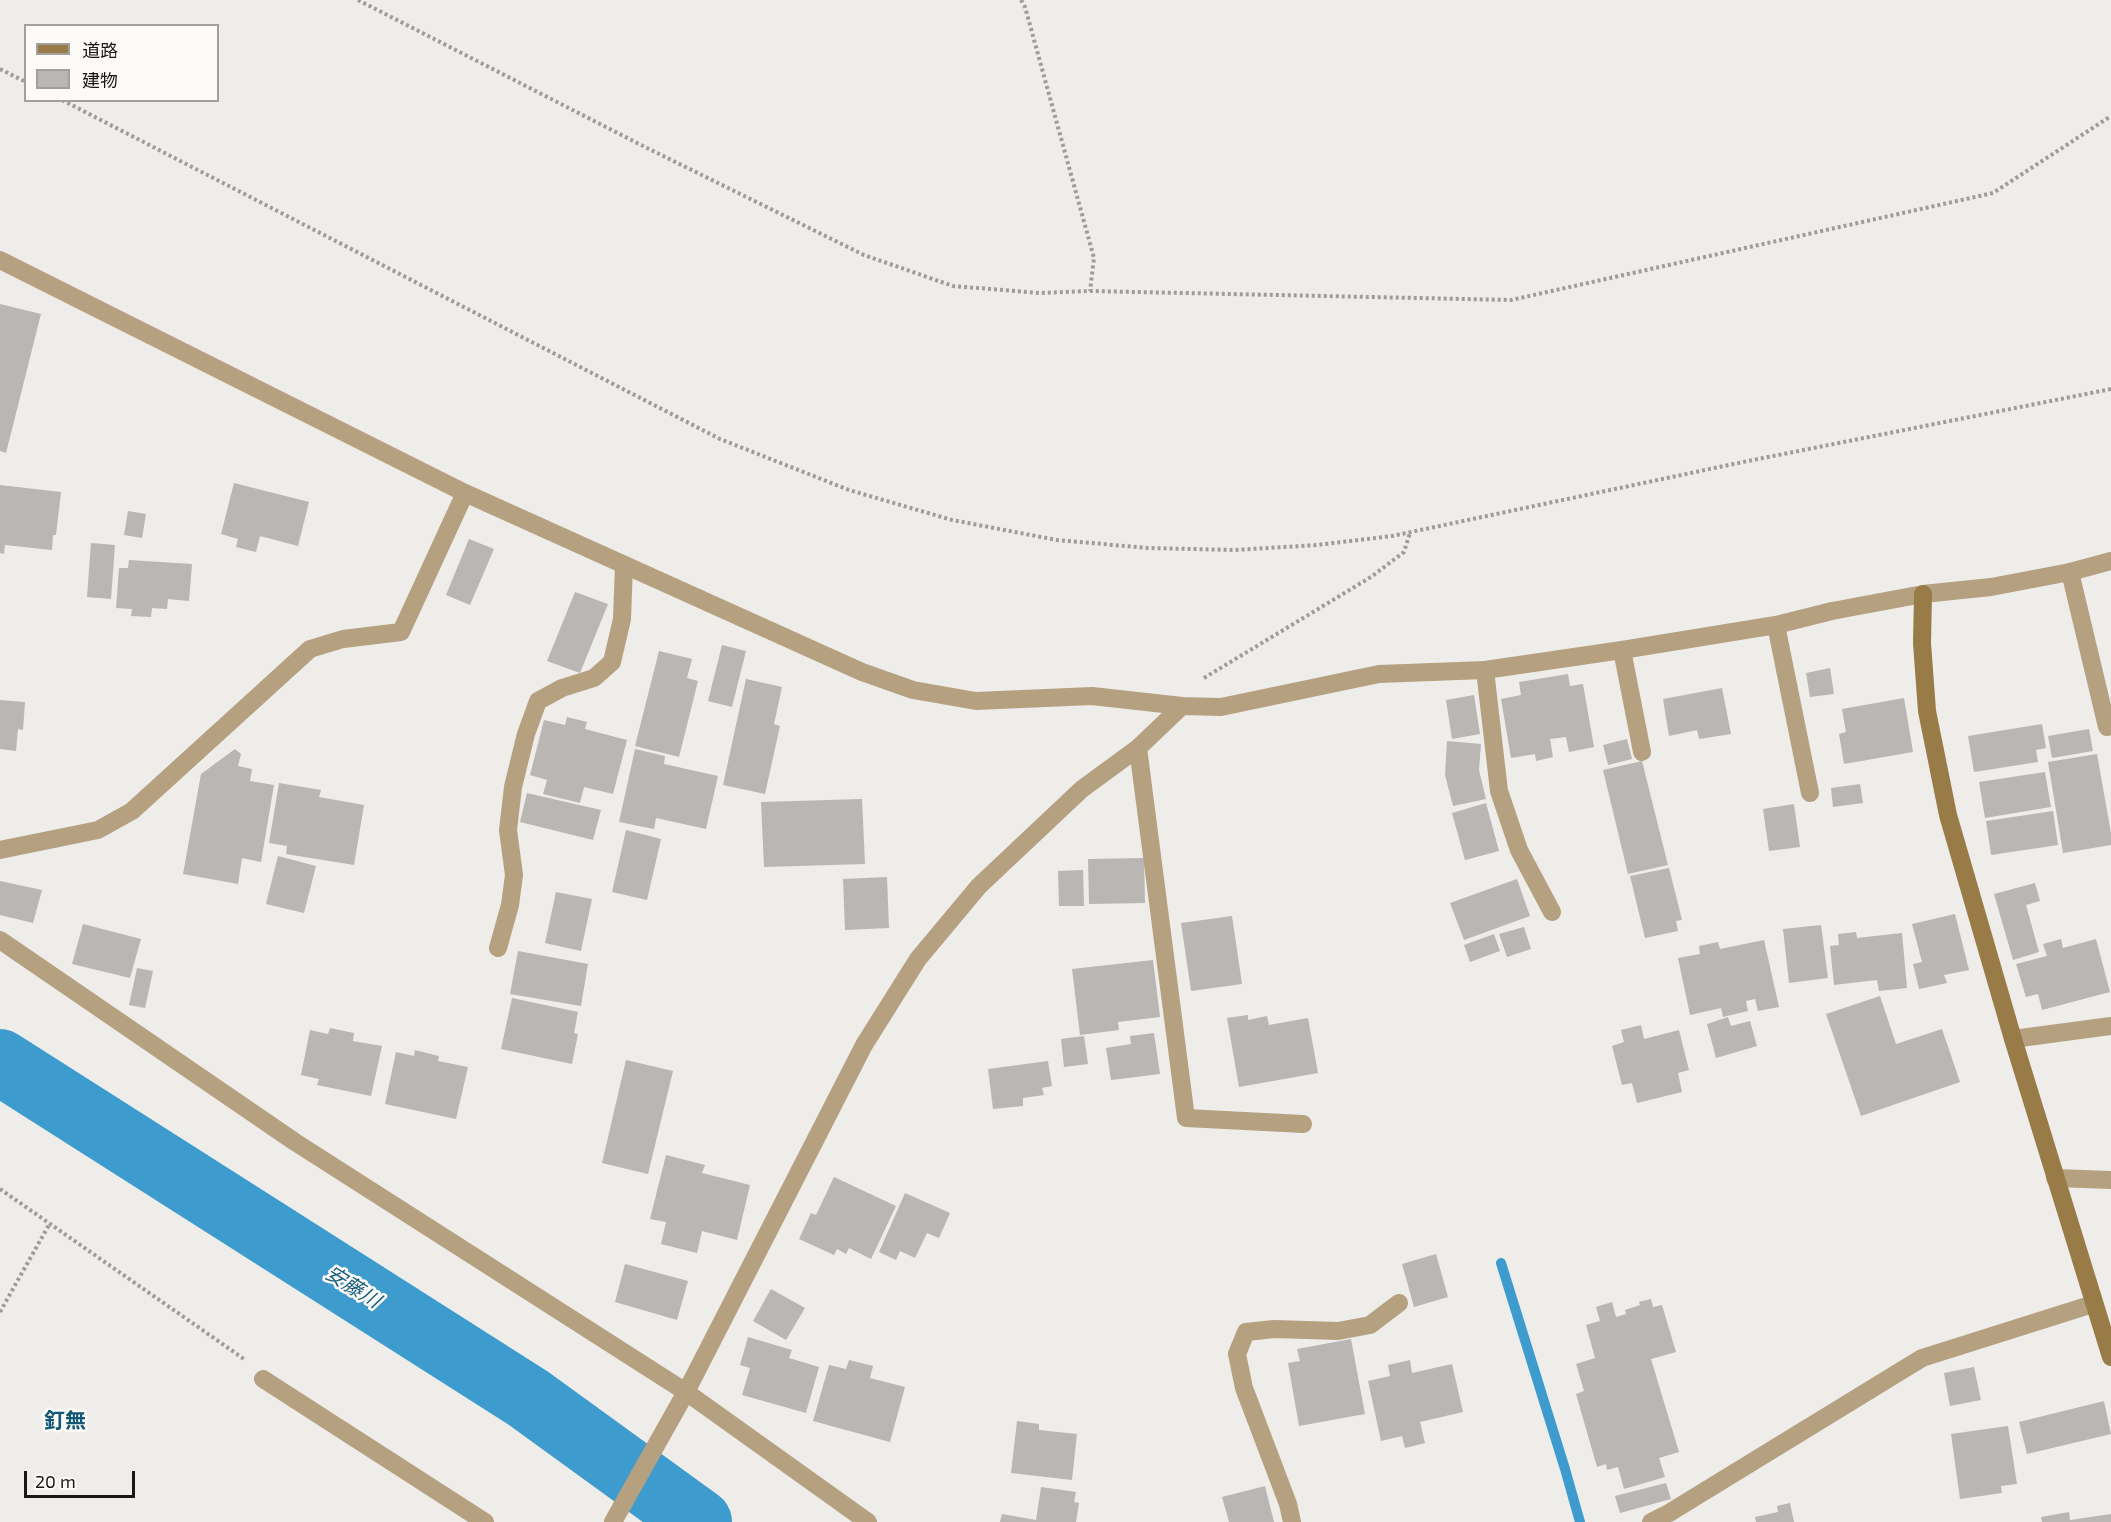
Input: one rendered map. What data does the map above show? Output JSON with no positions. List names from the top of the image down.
{
  "districts": ["釘無"],
  "water": ["安藤川"],
  "legend": ["道路", "建物"],
  "scale_bar": "20 m"
}
